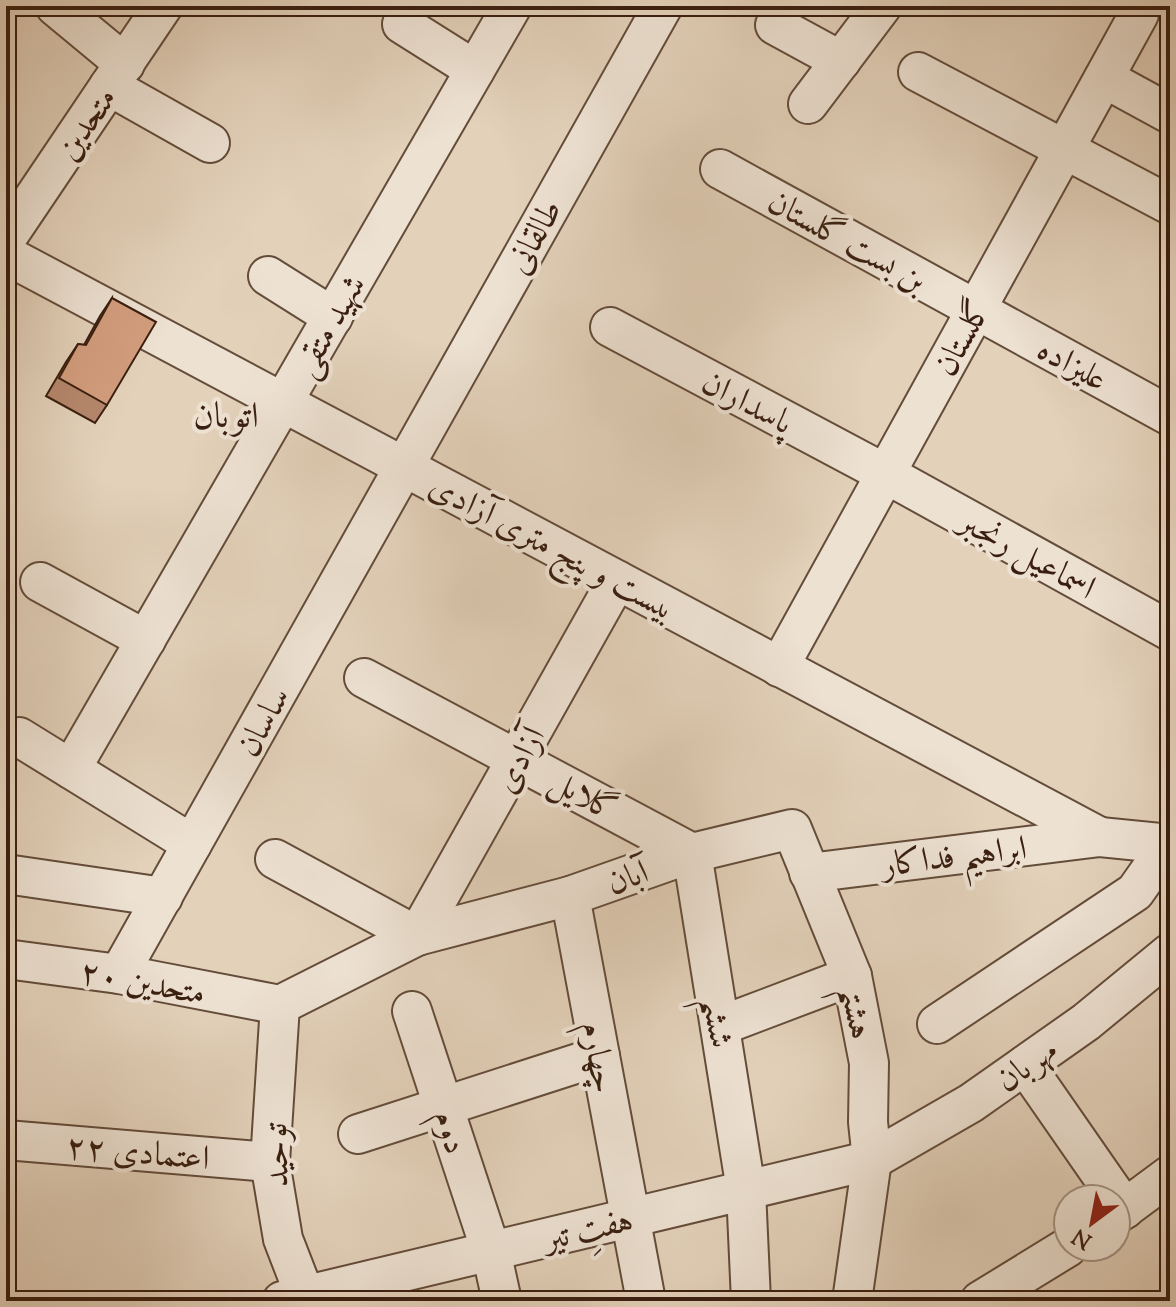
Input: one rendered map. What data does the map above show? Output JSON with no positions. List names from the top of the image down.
{
  "streets": {
    "street": [
      "متحدین",
      "طالقانی",
      "بن بست گلستان",
      "شهید متقی",
      "گلستان",
      "علیزاده",
      "پاسداران",
      "بیست و پنج متری آزادی",
      "اسماعیل رنجبر",
      "ساسان",
      "آزادی",
      "گلایل",
      "ابراهیم فداکار",
      "آبان",
      "متحدین ۲۰",
      "هشتم",
      "ششم",
      "چهارم",
      "مهربان",
      "دوم",
      "اعتمادی ۲۲",
      "توحید",
      "هفتِ تیر"
    ]
  },
  "crossings": [
    ["طالقانی", "بیست و پنج متری آزادی"],
    ["طالقانی", "ساسان"],
    ["بن بست گلستان", "گلستان"],
    ["بن بست گلستان", "علیزاده"],
    ["شهید متقی", "بیست و پنج متری آزادی"],
    ["گلستان", "علیزاده"],
    ["گلستان", "پاسداران"],
    ["گلستان", "بیست و پنج متری آزادی"],
    ["گلستان", "اسماعیل رنجبر"],
    ["پاسداران", "اسماعیل رنجبر"],
    ["بیست و پنج متری آزادی", "ساسان"],
    ["بیست و پنج متری آزادی", "آزادی"],
    ["بیست و پنج متری آزادی", "ابراهیم فداکار"],
    ["ساسان", "متحدین ۲۰"],
    ["آزادی", "گلایل"],
    ["آزادی", "آبان"],
    ["گلایل", "آبان"],
    ["گلایل", "ششم"],
    ["ابراهیم فداکار", "آبان"],
    ["ابراهیم فداکار", "هشتم"],
    ["آبان", "متحدین ۲۰"],
    ["آبان", "هشتم"],
    ["آبان", "ششم"],
    ["آبان", "چهارم"],
    ["آبان", "توحید"],
    ["متحدین ۲۰", "توحید"],
    ["هشتم", "مهربان"],
    ["هشتم", "هفتِ تیر"],
    ["ششم", "هفتِ تیر"],
    ["چهارم", "هفتِ تیر"],
    ["مهربان", "هفتِ تیر"],
    ["دوم", "هفتِ تیر"],
    ["اعتمادی ۲۲", "توحید"],
    ["توحید", "هفتِ تیر"]
  ],
  "districts": ["اتوبان"],
  "north": "bottom left"
}
